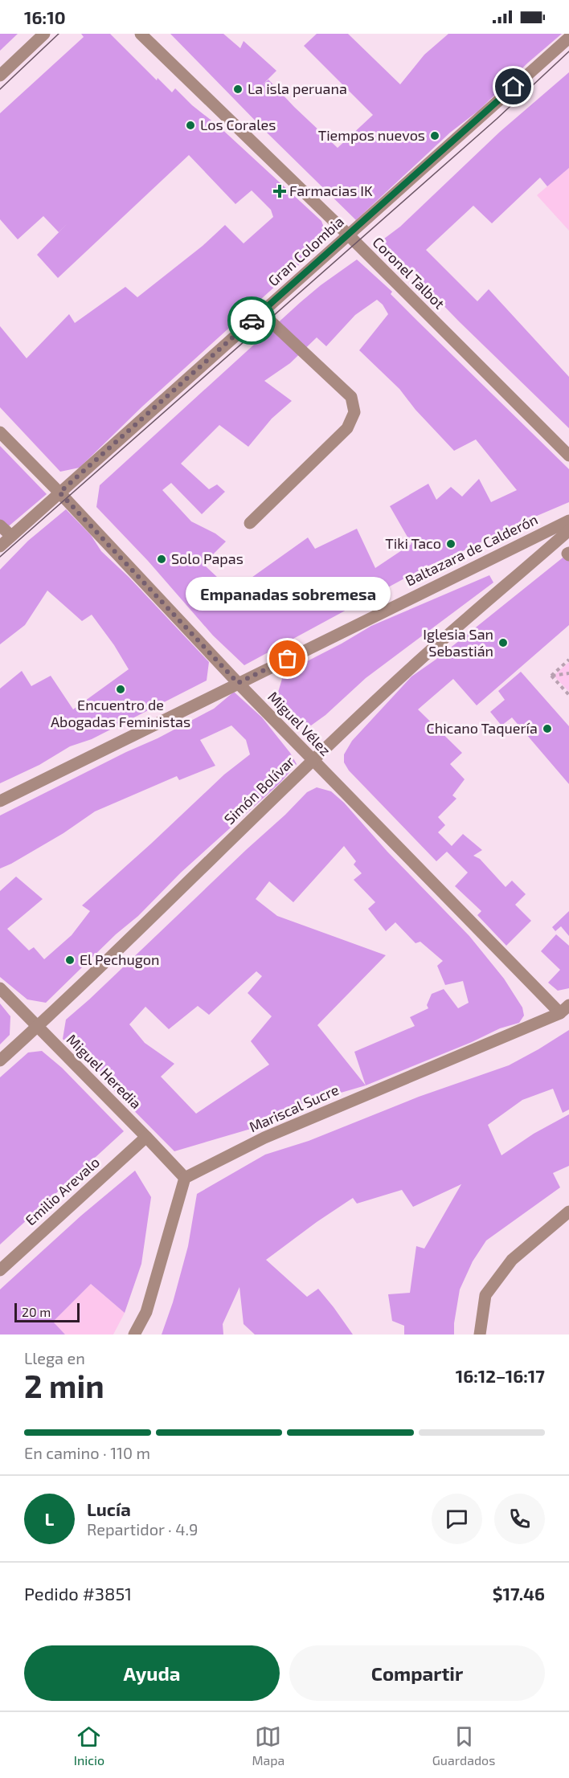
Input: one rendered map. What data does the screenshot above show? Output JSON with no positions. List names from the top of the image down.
{
  "streets": {
    "street": [
      "Gran Colombia",
      "Coronel Talbot",
      "Baltazara de Calderón",
      "Miguel Vélez",
      "Simón Bolívar",
      "Miguel Heredia",
      "Mariscal Sucre",
      "Emilio Arevalo"
    ]
  },
  "crossings": [
    ["Gran Colombia", "Coronel Talbot"],
    ["Gran Colombia", "Miguel Vélez"],
    ["Baltazara de Calderón", "Miguel Vélez"],
    ["Miguel Vélez", "Simón Bolívar"],
    ["Miguel Vélez", "Mariscal Sucre"],
    ["Simón Bolívar", "Miguel Heredia"],
    ["Miguel Heredia", "Mariscal Sucre"],
    ["Miguel Heredia", "Emilio Arevalo"]
  ],
  "places": {
    "other": [
      "La isla peruana",
      "Los Corales",
      "Tiempos nuevos",
      "Tiki Taco",
      "Solo Papas",
      "Iglesia San Sebastián",
      "Empanadas sobremesa",
      "Encuentro de Abogadas Feministas",
      "Chicano Taquería",
      "El Pechugon"
    ],
    "health": ["Farmacias IK"]
  },
  "scale_bar": "20 m",
  "page": {
    "status": "16:10",
    "bubble": "Empanadas sobremesa",
    "scale": "20 m",
    "heading": ["2 min", "Llega en", "16:12–16:17"],
    "panel": [
      "Lucía",
      "Repartidor · 4.9",
      "Pedido #3851",
      "$17.46"
    ],
    "bar": "En camino · 110 m",
    "round": "L",
    "buttons": ["Ayuda", "Compartir"],
    "tabs": ["Inicio", "Mapa", "Guardados"]
  }
}
